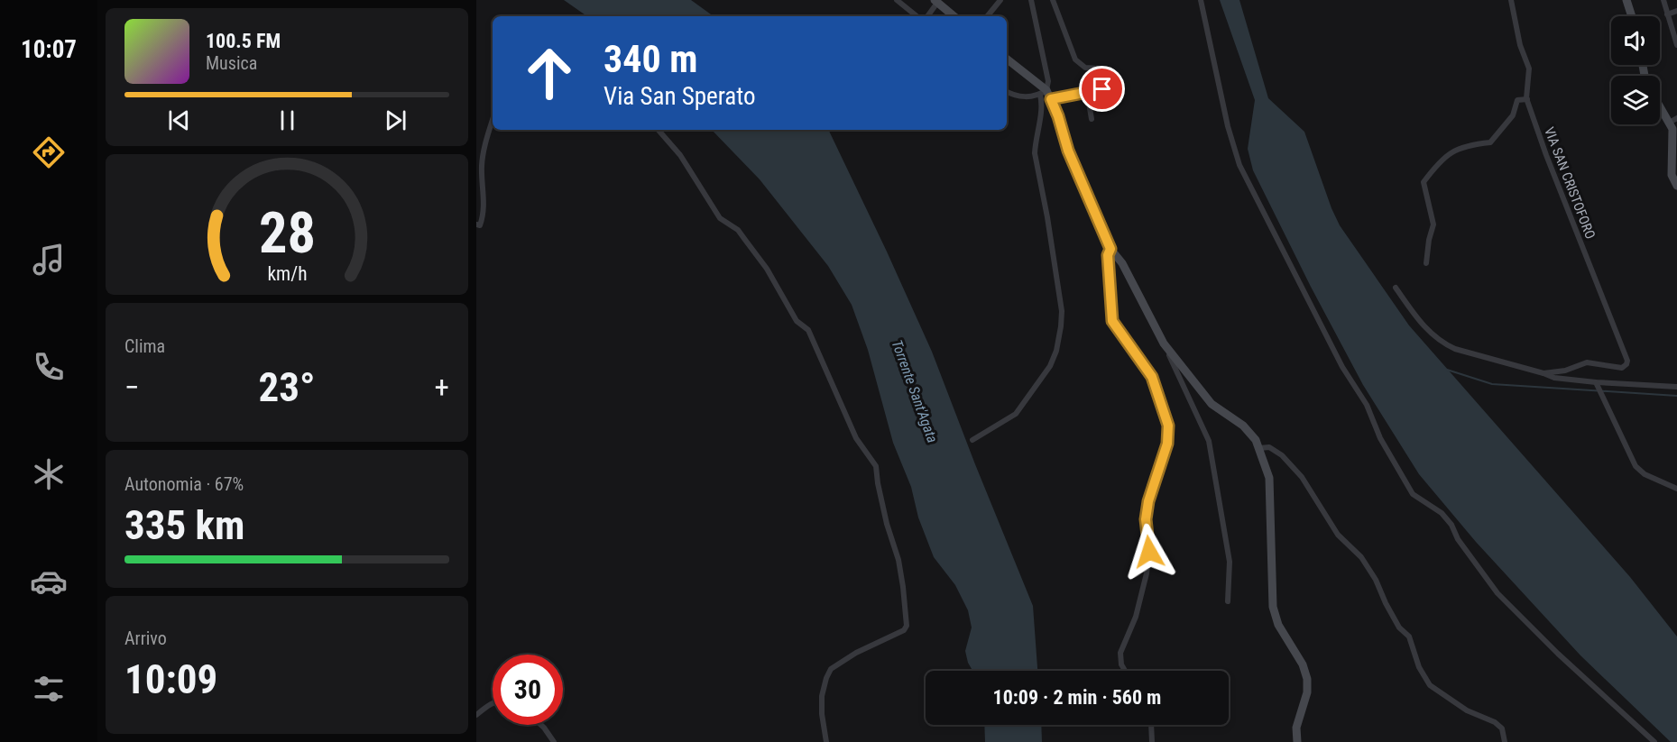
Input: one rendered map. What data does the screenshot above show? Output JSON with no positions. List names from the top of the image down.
{
  "streets": {
    "street": ["VIA SAN CRISTOFORO"]
  },
  "water": ["Torrente Sant'Agata"],
  "page": {
    "tabs": "10:07",
    "turn": ["340 m", "Via San Sperato"],
    "song": ["100.5 FM", "Musica"],
    "tile": [
      "Clima",
      ["Autonomia · 67%", "335 km"],
      ["Arrivo", "10:09"]
    ],
    "heat": ["−", "23°", "+"],
    "limit": "30",
    "trip": "10:09 · 2 min · 560 m",
    "gauge": ["28", "km/h"]
  }
}
